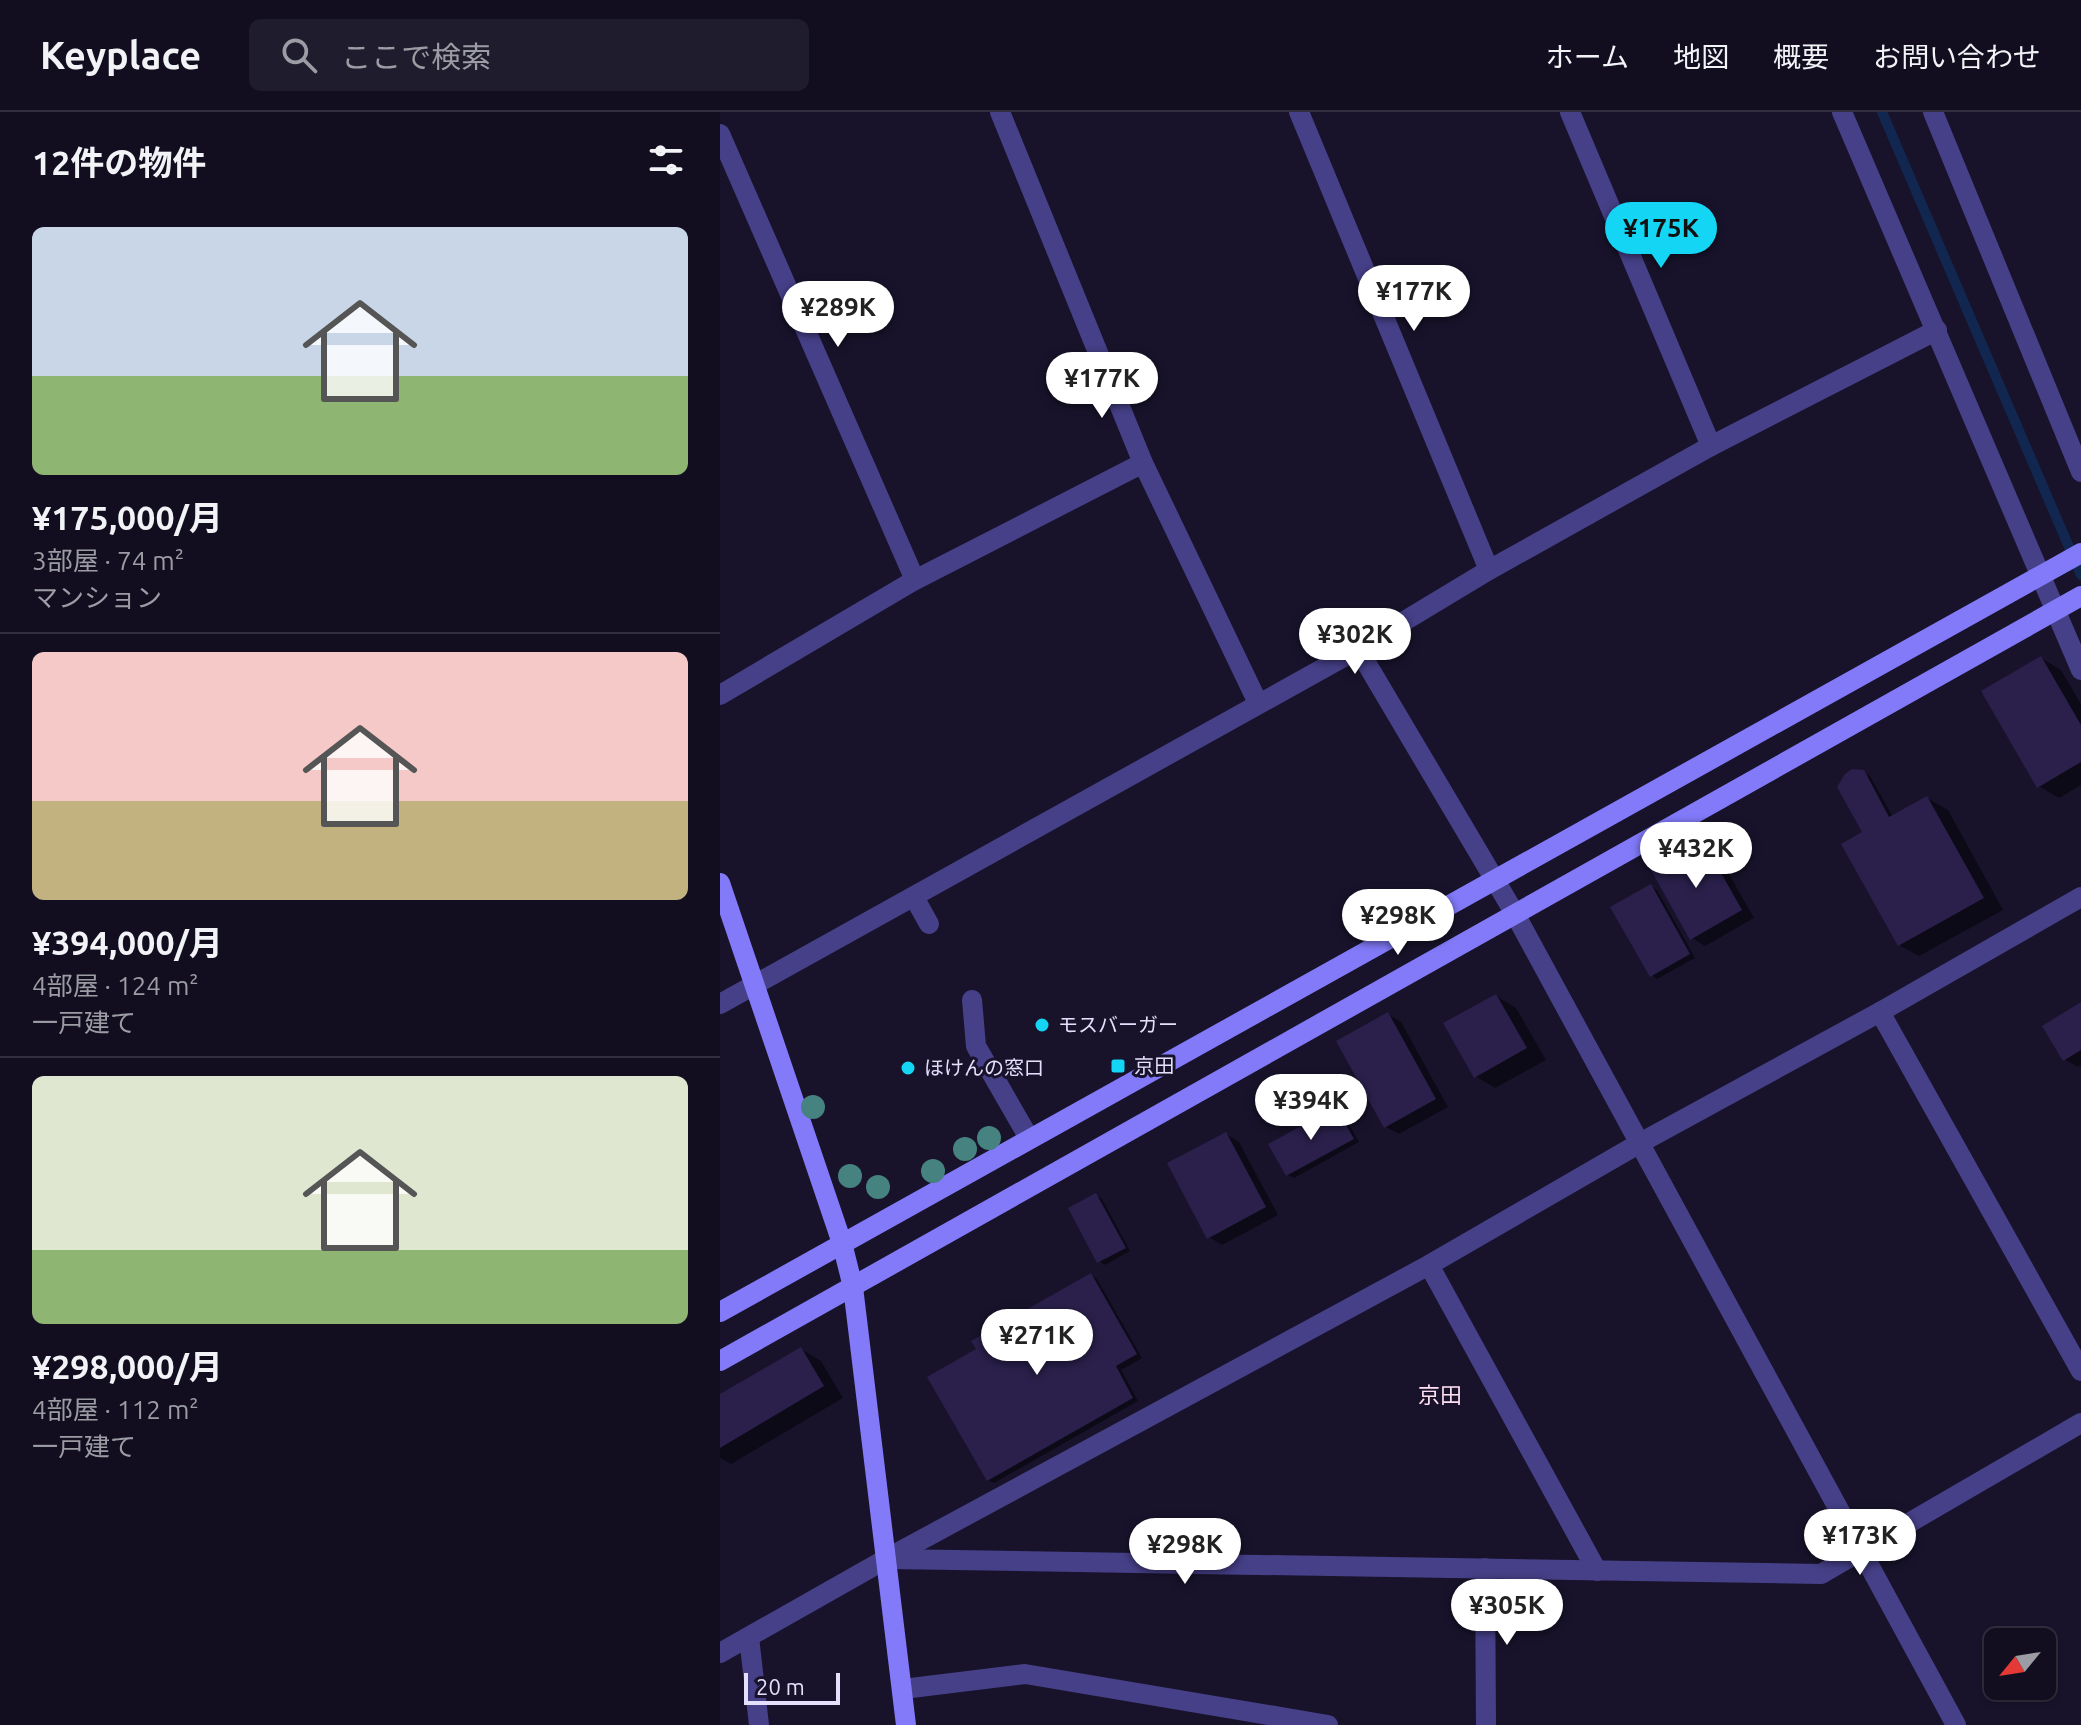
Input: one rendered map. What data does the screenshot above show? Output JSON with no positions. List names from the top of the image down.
{
  "districts": ["京田"],
  "places": {
    "other": ["モスバーガー", "ほけんの窓口"],
    "transit": ["京田"]
  },
  "scale_bar": "20 m",
  "north": "bottom left",
  "page": {
    "header": "Keyplace",
    "search": "ここで検索",
    "nav": [
      "ホーム",
      "地図",
      "概要",
      "お問い合わせ"
    ],
    "heading": "12件の物件",
    "price": [
      "¥175K",
      "¥177K",
      "¥289K",
      "¥177K",
      "¥302K",
      "¥432K",
      "¥298K",
      "¥394K",
      "¥271K",
      "¥173K",
      "¥298K",
      "¥305K"
    ],
    "list": [
      {
        "name": "¥175,000/月",
        "note": "3部屋 · 74 m² · マンション"
      },
      {
        "name": "¥394,000/月",
        "note": "4部屋 · 124 m² · 一戸建て"
      },
      {
        "name": "¥298,000/月",
        "note": "4部屋 · 112 m² · 一戸建て"
      }
    ],
    "scale": "20 m"
  }
}
